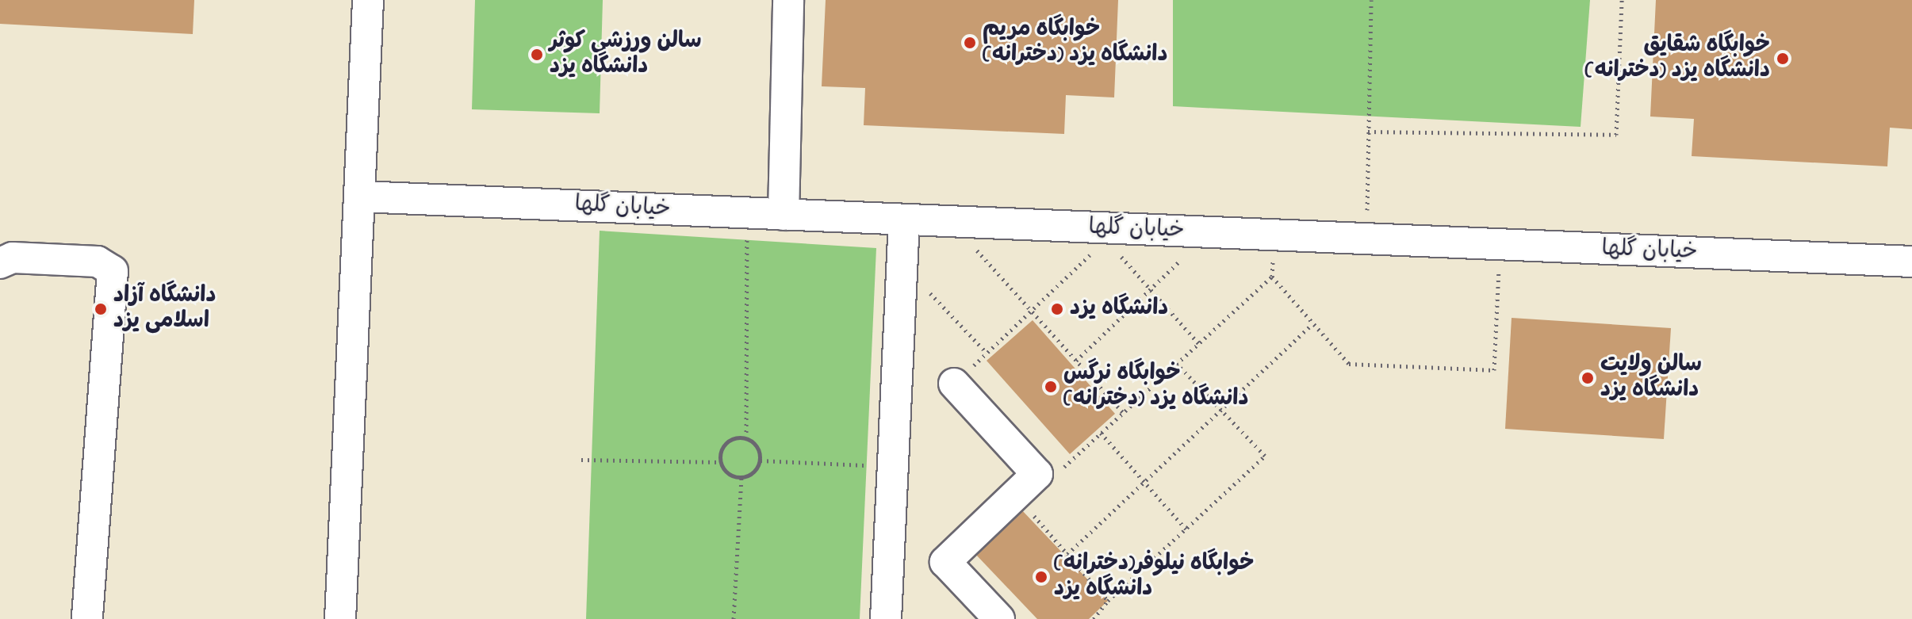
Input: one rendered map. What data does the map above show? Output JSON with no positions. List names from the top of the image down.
{
  "streets": {
    "lane": ["خیابان گلها"]
  },
  "places": [
    "خوابگاه مریم (دخترانه) دانشگاه یزد",
    "سالن ورزشی کوثر دانشگاه یزد",
    "خوابگاه شقایق (دخترانه) دانشگاه یزد",
    "دانشگاه آزاد اسلامی یزد",
    "دانشگاه یزد",
    "سالن ولایت دانشگاه یزد",
    "خوابگاه نرگس (دخترانه) دانشگاه یزد",
    "خوابگاه نیلوفر(دخترانه) دانشگاه یزد"
  ]
}
